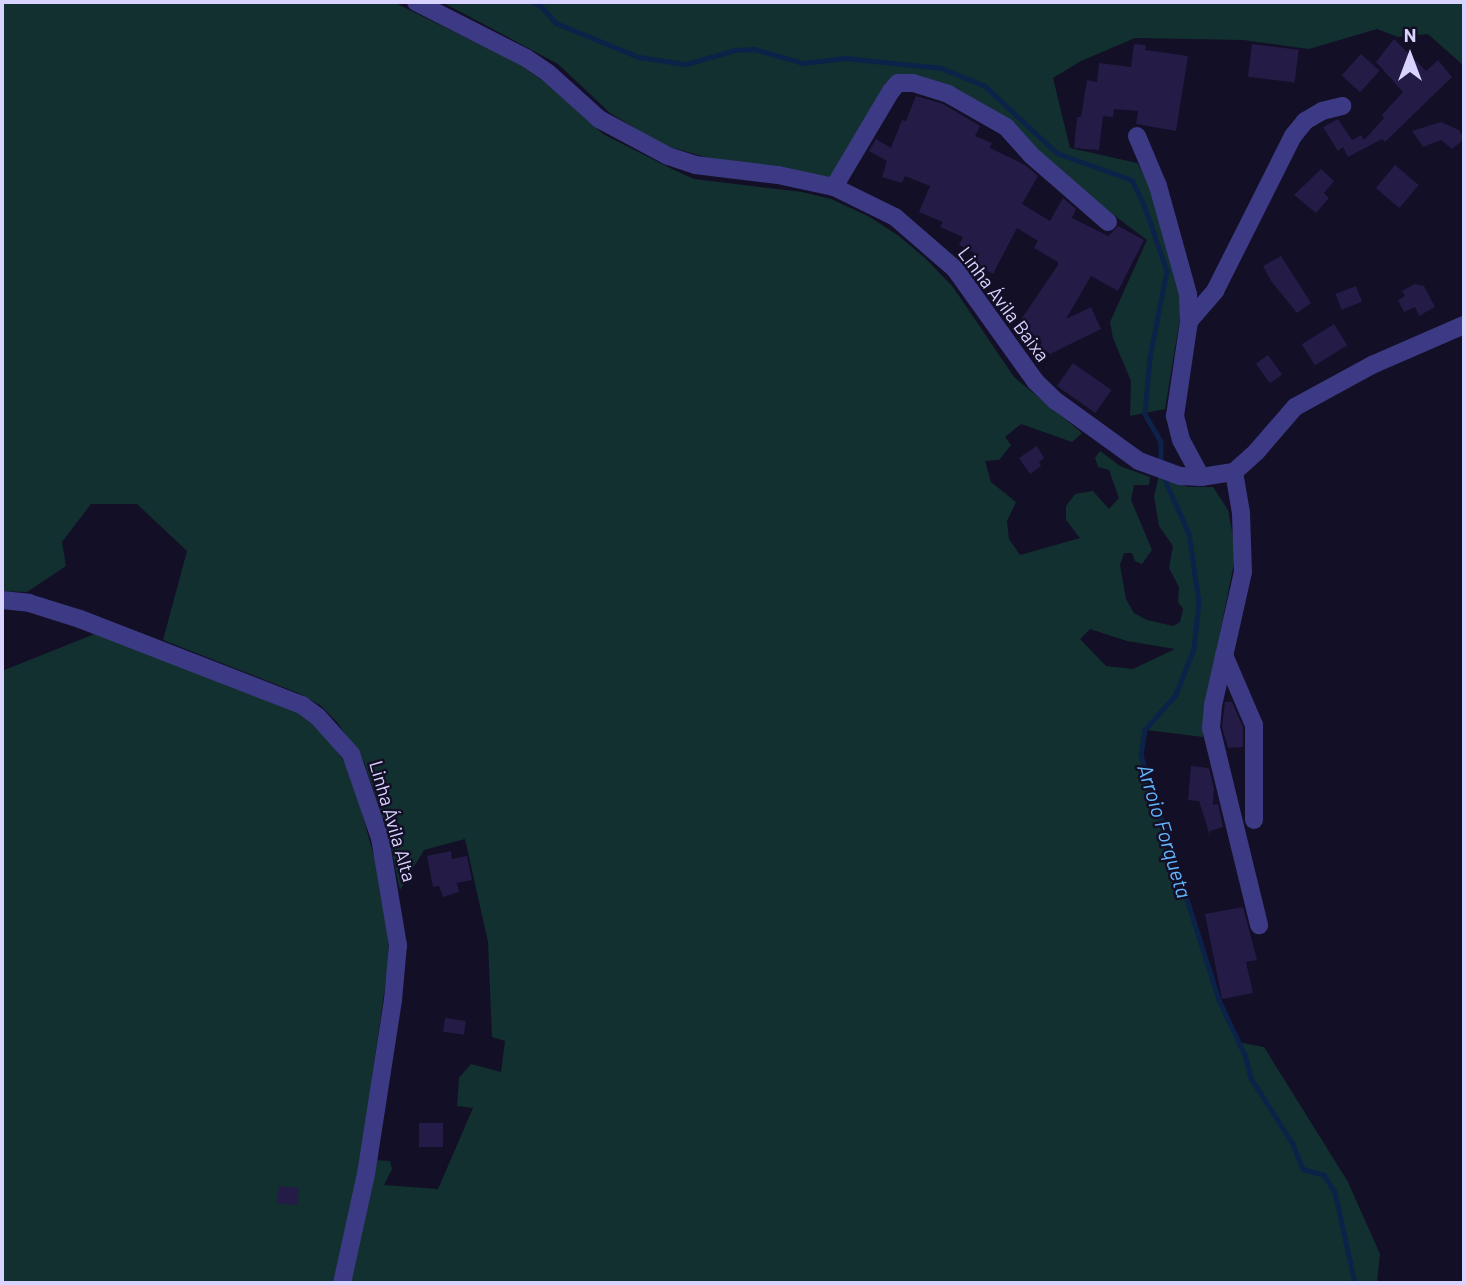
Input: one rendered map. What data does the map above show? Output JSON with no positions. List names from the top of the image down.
{
  "streets": {
    "street": ["Linha Ávila Baixa", "Linha Ávila Alta"]
  },
  "water": ["Arroio Forqueta"],
  "north": "top"
}
